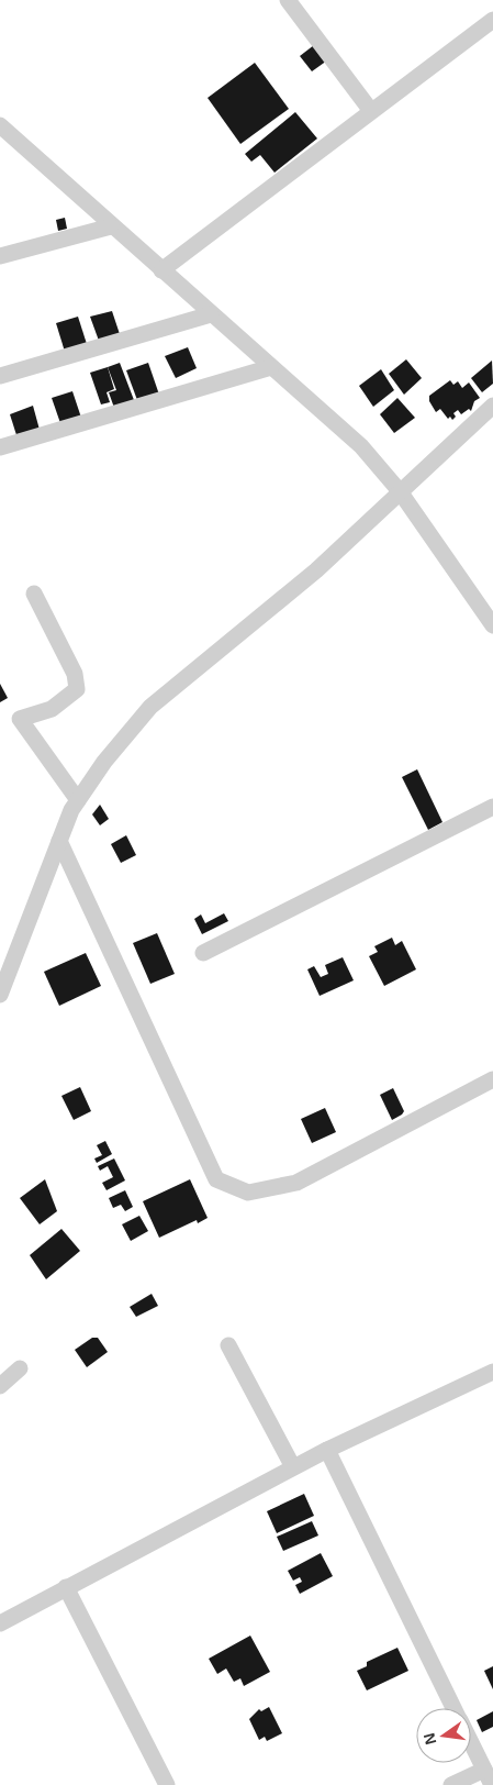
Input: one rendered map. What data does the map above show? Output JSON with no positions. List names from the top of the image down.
{
  "north": "left"
}
